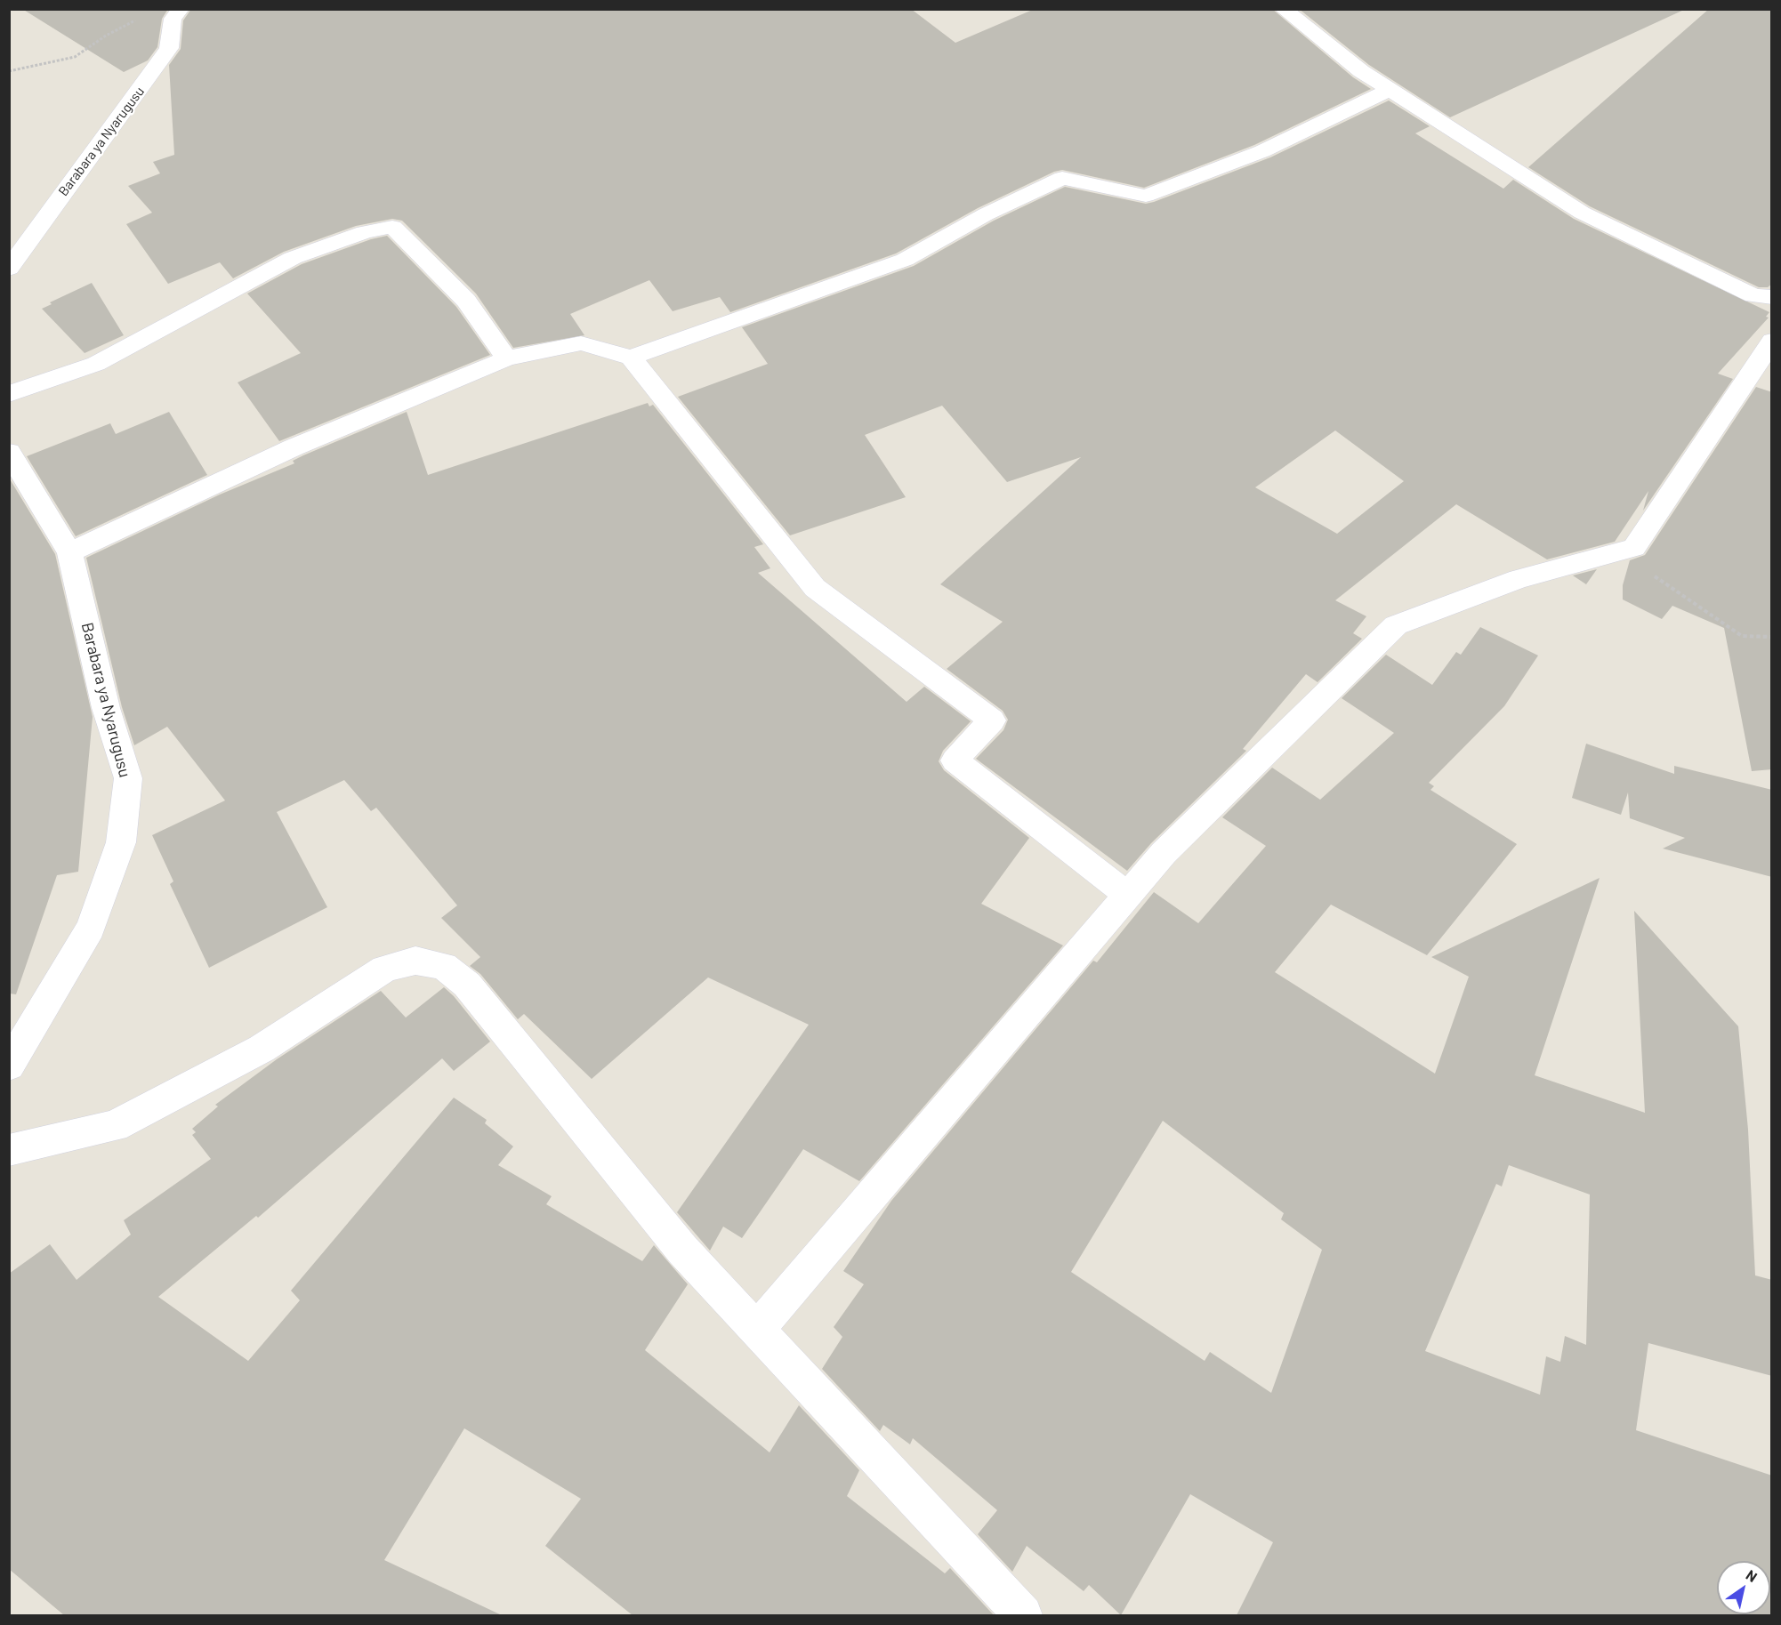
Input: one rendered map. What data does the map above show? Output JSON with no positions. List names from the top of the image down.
{
  "streets": {
    "street": ["Barabara ya Nyarugusu"]
  },
  "north": "top right"
}
